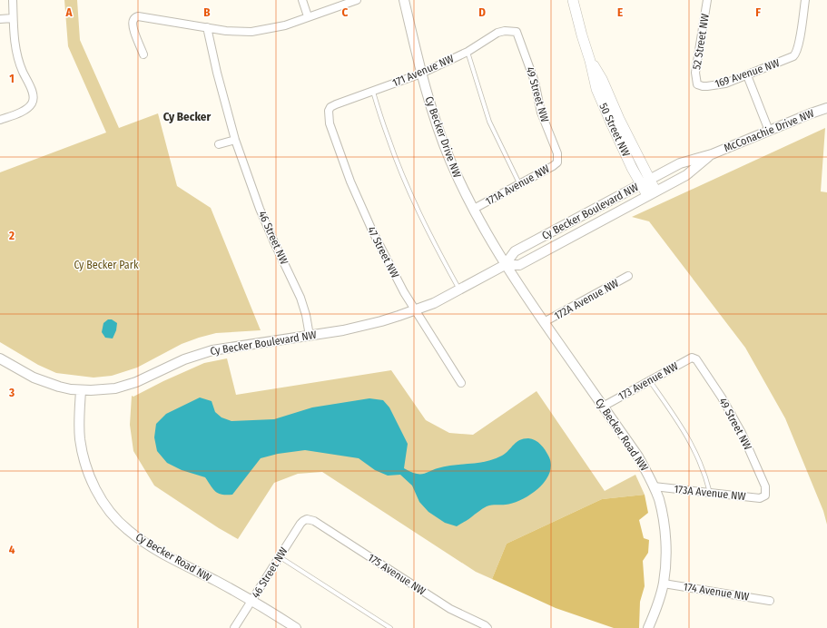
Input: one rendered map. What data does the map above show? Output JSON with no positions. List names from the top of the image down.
{
  "streets": {
    "main road": ["50 Street NW"],
    "street": [
      "52 Street NW",
      "171 Avenue NW",
      "169 Avenue NW",
      "49 Street NW",
      "McConachie Drive NW",
      "Cy Becker Drive NW",
      "171A Avenue NW",
      "Cy Becker Boulevard NW",
      "46 Street NW",
      "47 Street NW",
      "172A Avenue NW",
      "173 Avenue NW",
      "Cy Becker Road NW",
      "173A Avenue NW",
      "175 Avenue NW",
      "174 Avenue NW"
    ]
  },
  "crossings": [
    ["52 Street NW", "169 Avenue NW"],
    ["171 Avenue NW", "49 Street NW"],
    ["171 Avenue NW", "Cy Becker Drive NW"],
    ["171 Avenue NW", "47 Street NW"],
    ["49 Street NW", "171A Avenue NW"],
    ["49 Street NW", "173 Avenue NW"],
    ["49 Street NW", "173A Avenue NW"],
    ["50 Street NW", "McConachie Drive NW"],
    ["50 Street NW", "Cy Becker Boulevard NW"],
    ["McConachie Drive NW", "Cy Becker Boulevard NW"],
    ["Cy Becker Drive NW", "171A Avenue NW"],
    ["Cy Becker Drive NW", "Cy Becker Boulevard NW"],
    ["Cy Becker Drive NW", "Cy Becker Road NW"],
    ["Cy Becker Boulevard NW", "46 Street NW"],
    ["Cy Becker Boulevard NW", "47 Street NW"],
    ["Cy Becker Boulevard NW", "Cy Becker Road NW"],
    ["46 Street NW", "Cy Becker Road NW"],
    ["46 Street NW", "175 Avenue NW"],
    ["172A Avenue NW", "Cy Becker Road NW"],
    ["173 Avenue NW", "Cy Becker Road NW"],
    ["Cy Becker Road NW", "173A Avenue NW"],
    ["Cy Becker Road NW", "174 Avenue NW"]
  ],
  "districts": ["Cy Becker"],
  "parks": ["Cy Becker Park"],
  "grid": {
    "columns": [
      "A",
      "B",
      "C",
      "D",
      "E",
      "F"
    ],
    "rows": [
      "1",
      "2",
      "3",
      "4"
    ]
  }
}
